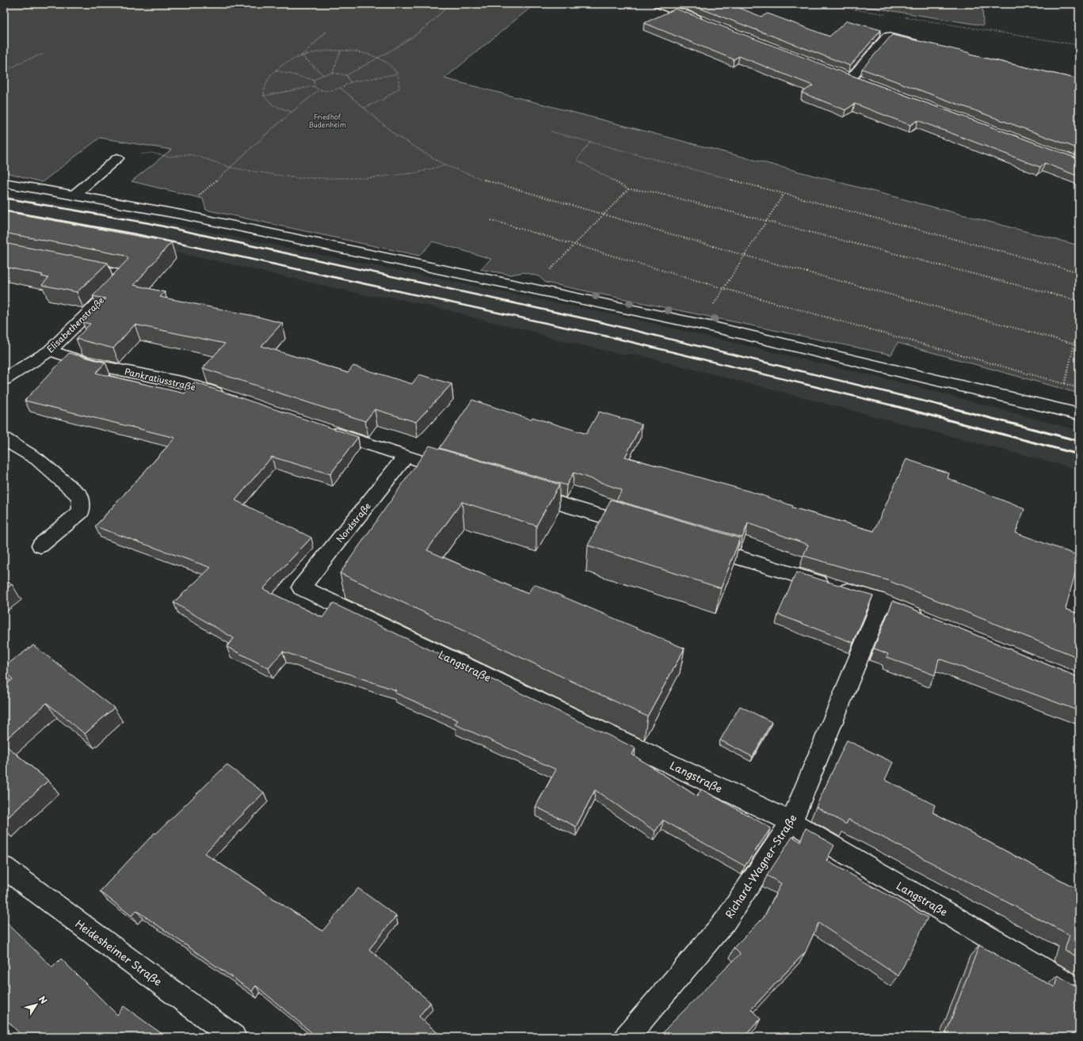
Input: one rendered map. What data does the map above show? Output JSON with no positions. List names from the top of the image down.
{
  "streets": {
    "street": [
      "Elisabethenstraße",
      "Pankratiusstraße",
      "Nordstraße",
      "Langstraße",
      "Richard-Wagner-Straße",
      "Heidesheimer Straße"
    ]
  },
  "crossings": [
    ["Elisabethenstraße", "Pankratiusstraße"],
    ["Nordstraße", "Langstraße"],
    ["Langstraße", "Richard-Wagner-Straße"]
  ],
  "parks": ["Friedhof Budenheim"],
  "north": "top right"
}
